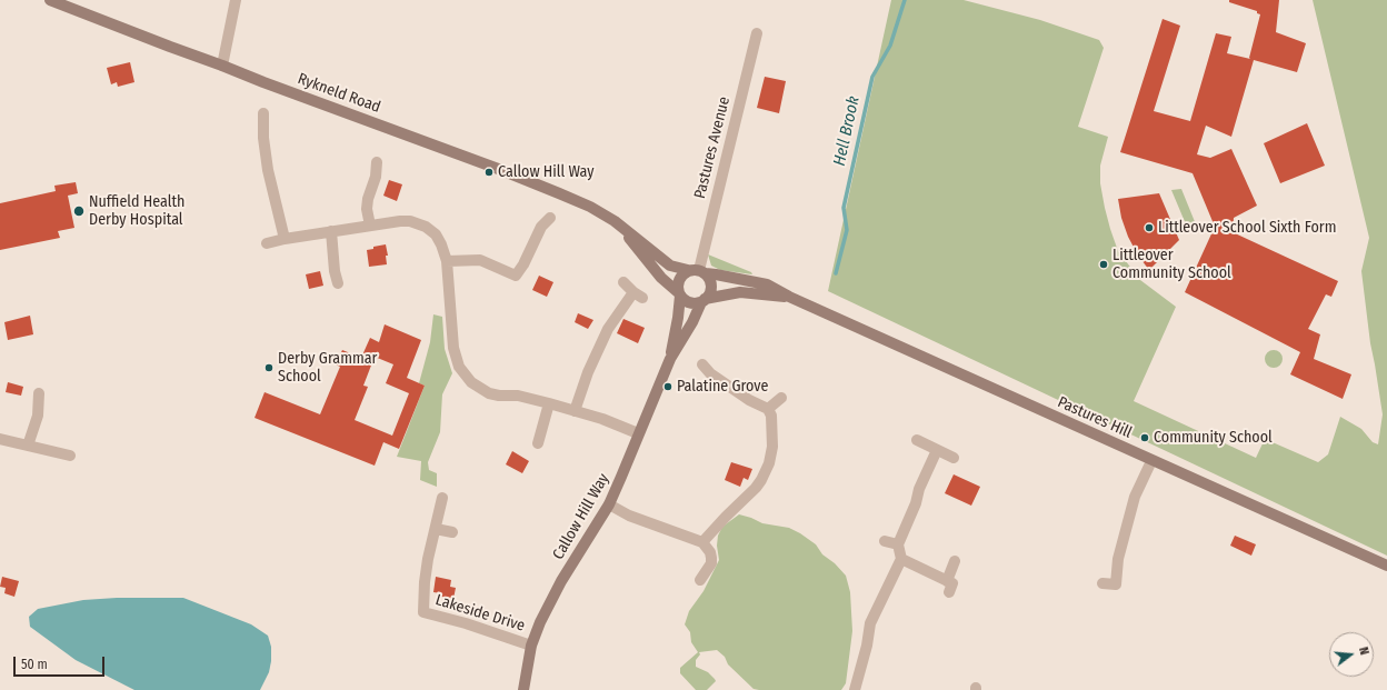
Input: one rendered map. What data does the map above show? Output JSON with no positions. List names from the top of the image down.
{
  "streets": {
    "street": [
      "Rykneld Road",
      "Pastures Avenue",
      "Pastures Hill",
      "Callow Hill Way",
      "Lakeside Drive"
    ]
  },
  "crossings": [
    ["Rykneld Road", "Pastures Avenue"],
    ["Rykneld Road", "Pastures Hill"],
    ["Rykneld Road", "Callow Hill Way"],
    ["Pastures Avenue", "Pastures Hill"],
    ["Pastures Avenue", "Callow Hill Way"],
    ["Pastures Hill", "Callow Hill Way"],
    ["Callow Hill Way", "Lakeside Drive"]
  ],
  "water": ["Hell Brook"],
  "places": [
    "Callow Hill Way",
    "Nuffield Health Derby Hospital",
    "Littleover School Sixth Form",
    "Littleover Community School",
    "Derby Grammar School",
    "Palatine Grove",
    "Community School"
  ],
  "scale_bar": "50 m",
  "north": "right"
}
